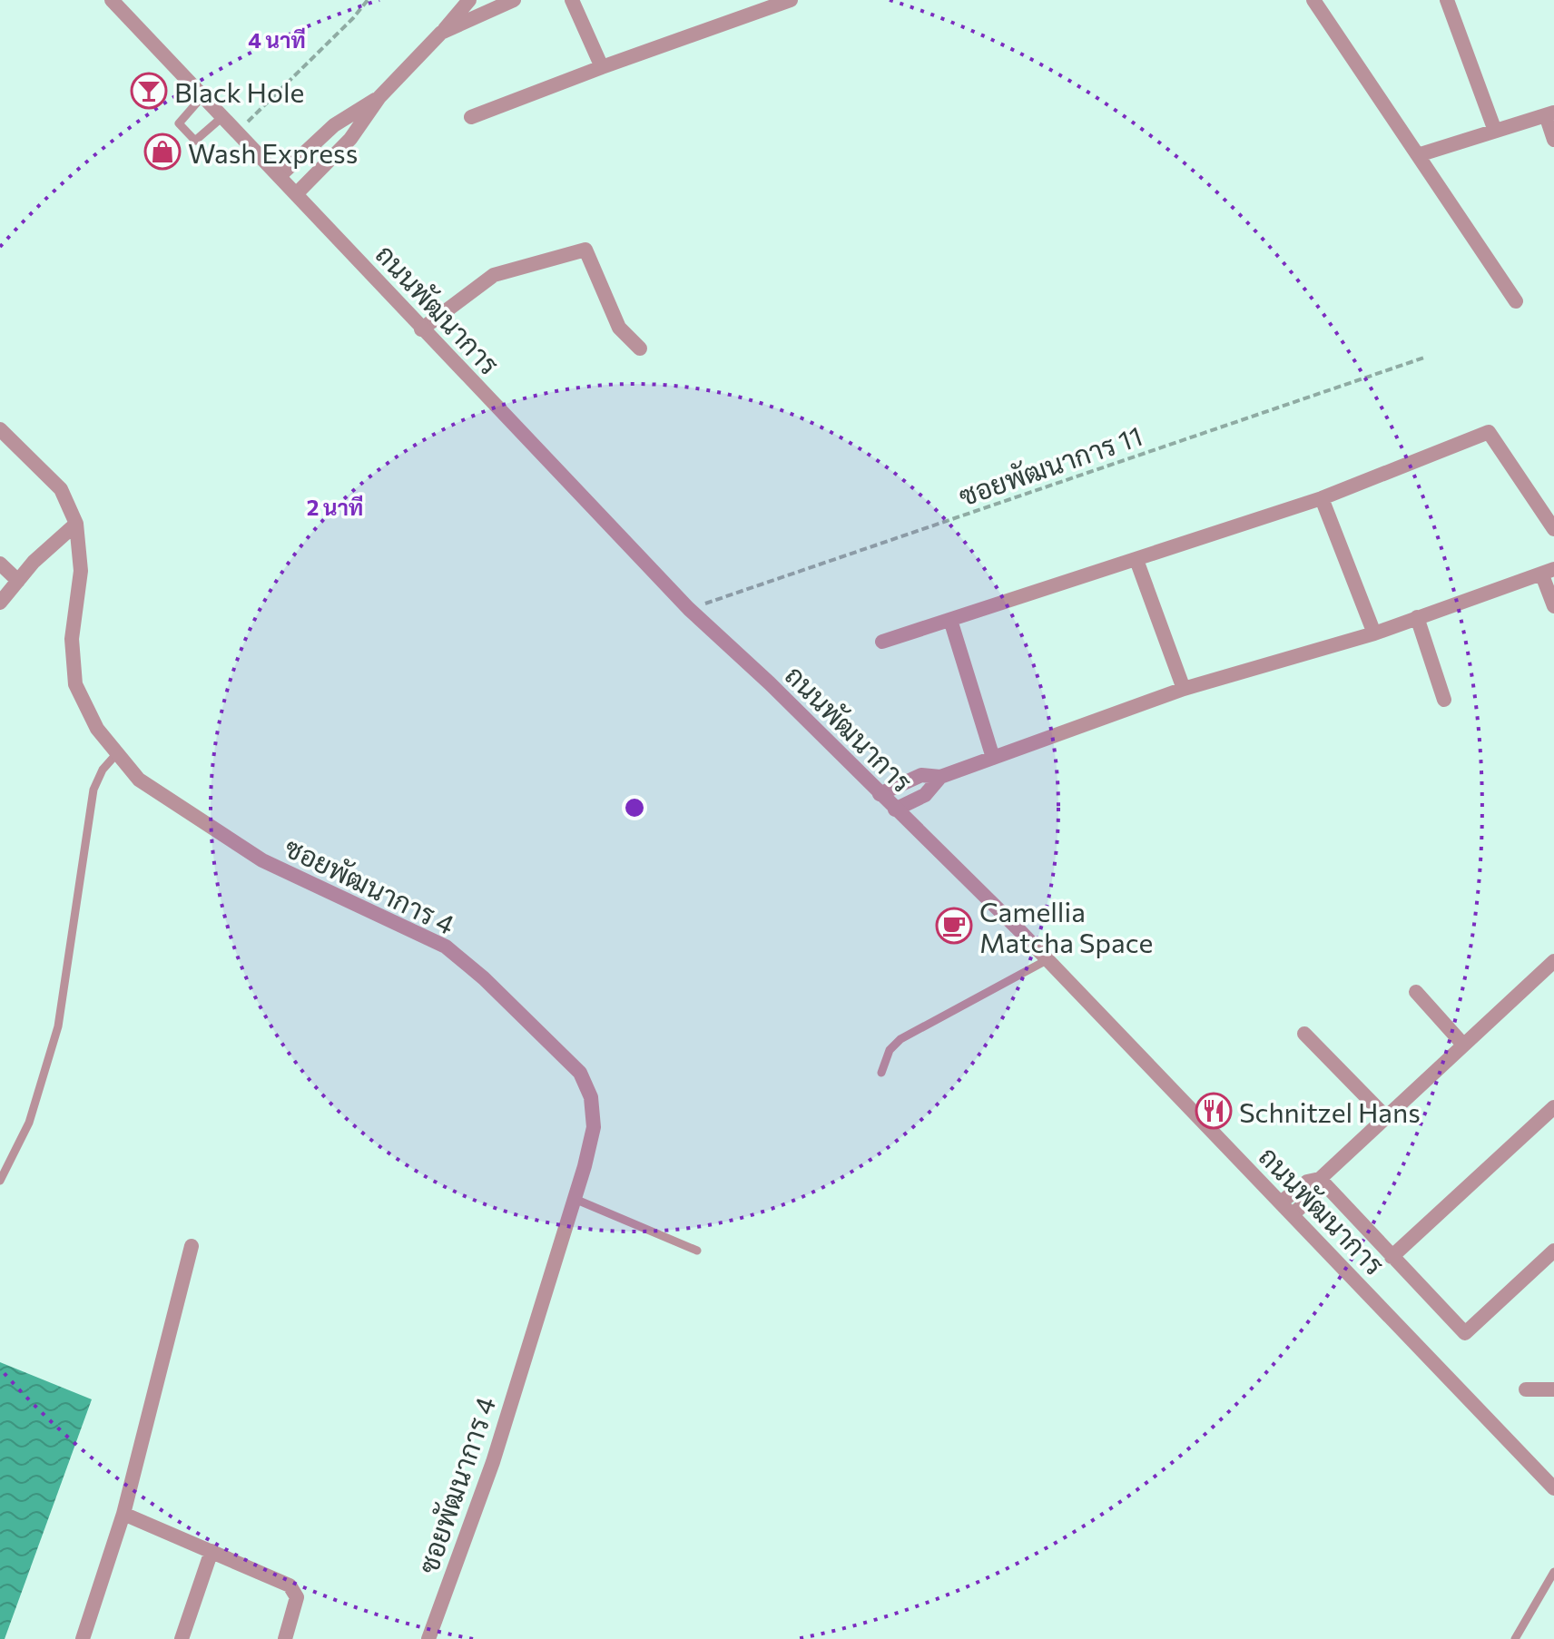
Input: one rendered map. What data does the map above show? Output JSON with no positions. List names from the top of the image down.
{
  "streets": {
    "street": ["ถนนพัฒนาการ", "ซอยพัฒนาการ 4"],
    "path": ["ซอยพัฒนาการ 11"]
  },
  "crossings": [
    ["ถนนพัฒนาการ", "ซอยพัฒนาการ 11"]
  ],
  "places": {
    "bar": ["Black Hole"],
    "shop": ["Wash Express"],
    "cafe": ["Camellia Matcha Space"],
    "restaurant": ["Schnitzel Hans"]
  },
  "rings": ["4 นาที", "2 นาที"]
}
